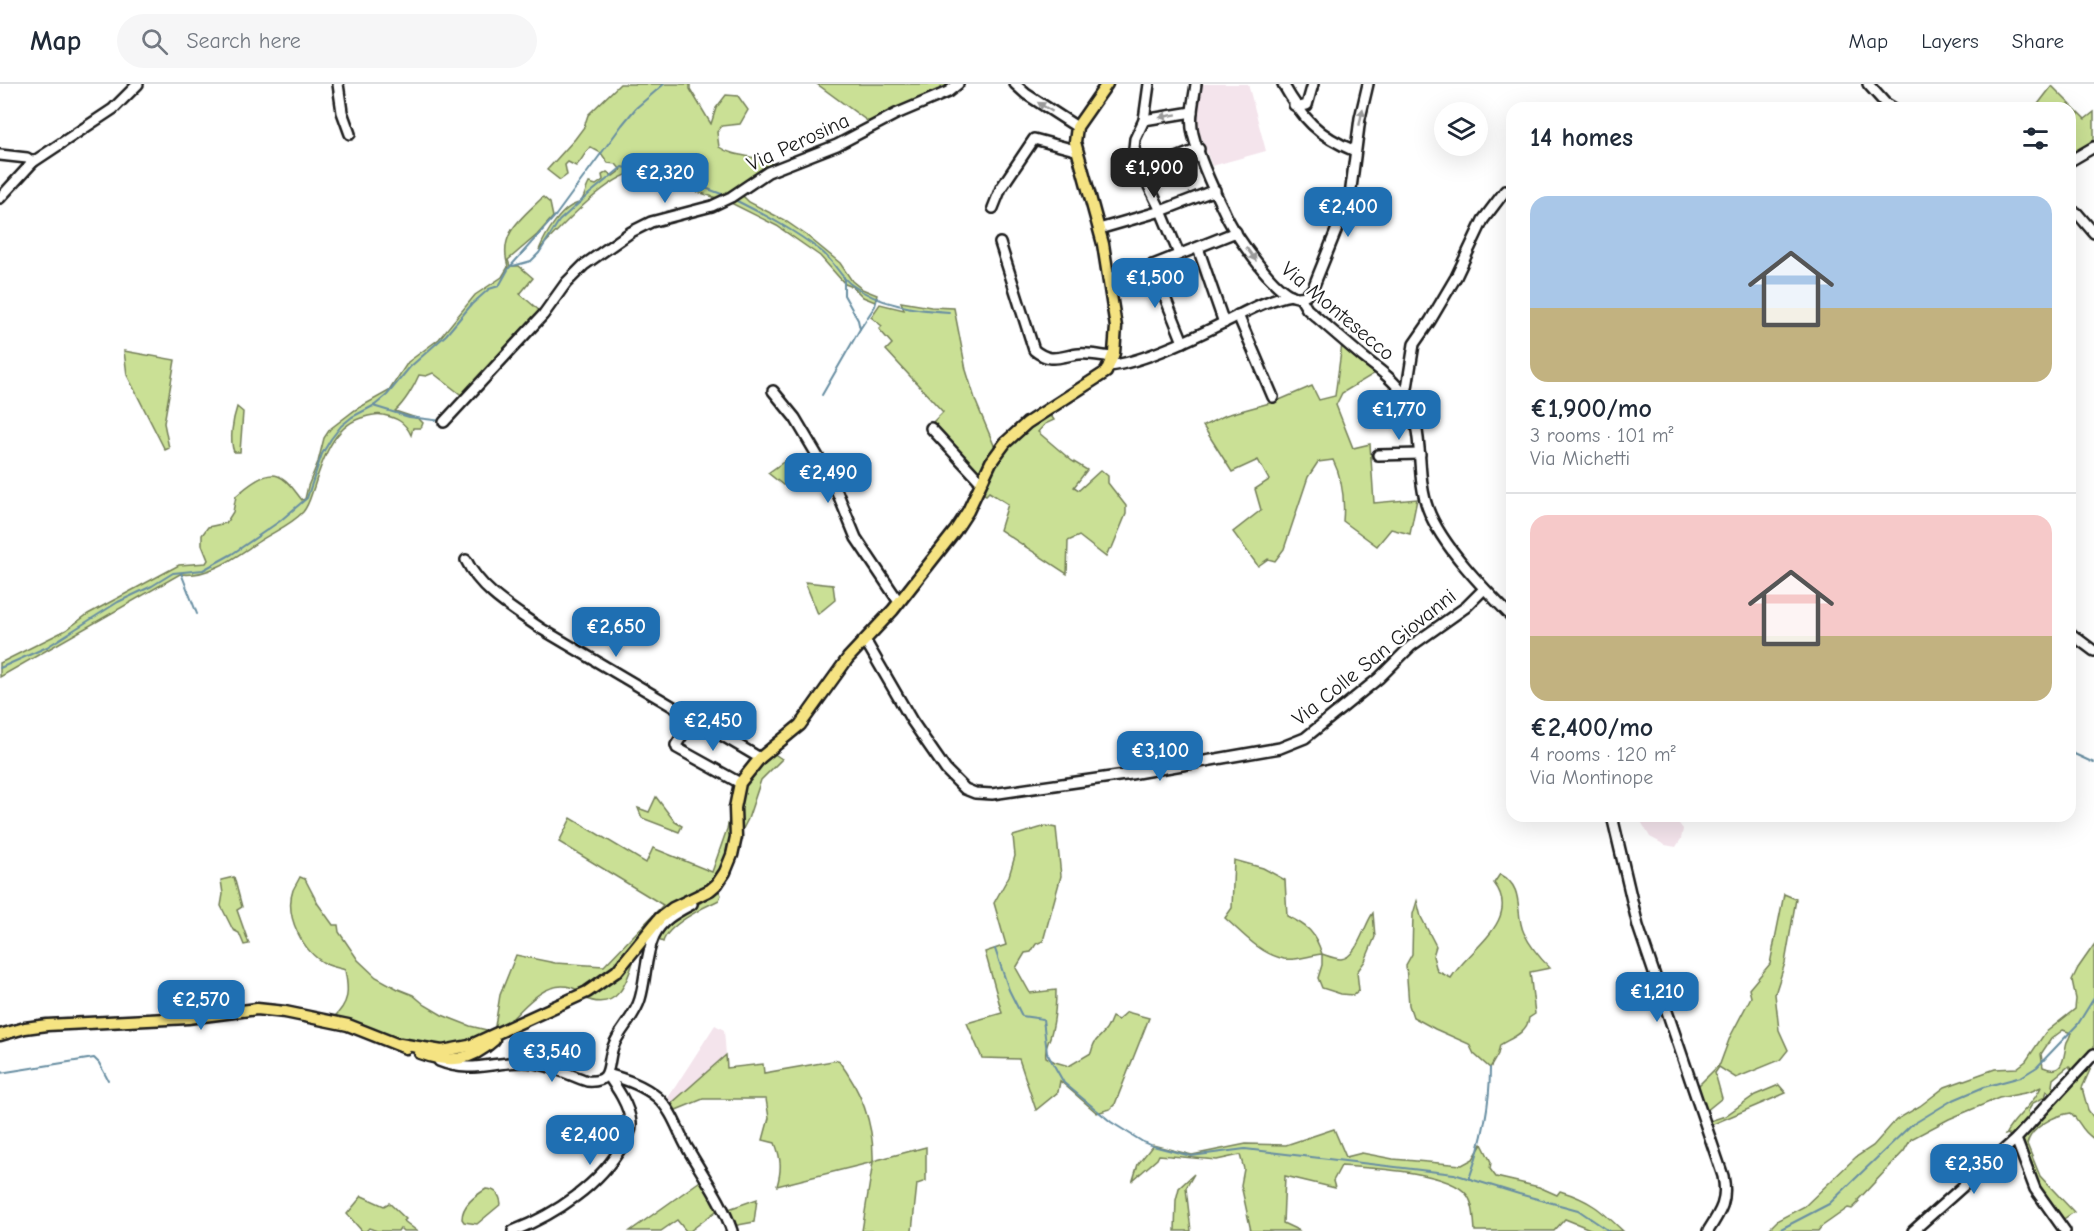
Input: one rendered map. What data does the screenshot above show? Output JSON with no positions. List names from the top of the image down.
{
  "streets": {
    "street": ["Via Perosina", "Via Montesecco", "Via Colle San Giovanni"]
  },
  "crossings": [
    ["Via Montesecco", "Via Colle San Giovanni"]
  ],
  "page": {
    "header": "Map",
    "search": "Search here",
    "nav": ["Map", "Layers", "Share"],
    "heading": "14 homes",
    "price": [
      "€1,900",
      "€2,320",
      "€2,400",
      "€1,500",
      "€1,770",
      "€2,490",
      "€2,650",
      "€2,450",
      "€3,100",
      "€1,210",
      "€2,570",
      "€3,540",
      "€2,400",
      "€2,350"
    ],
    "list": [
      {
        "name": "€1,900/mo",
        "note": "3 rooms · 101 m² · Via Michetti"
      },
      {
        "name": "€2,400/mo",
        "note": "4 rooms · 120 m² · Via Montinope"
      }
    ]
  }
}
